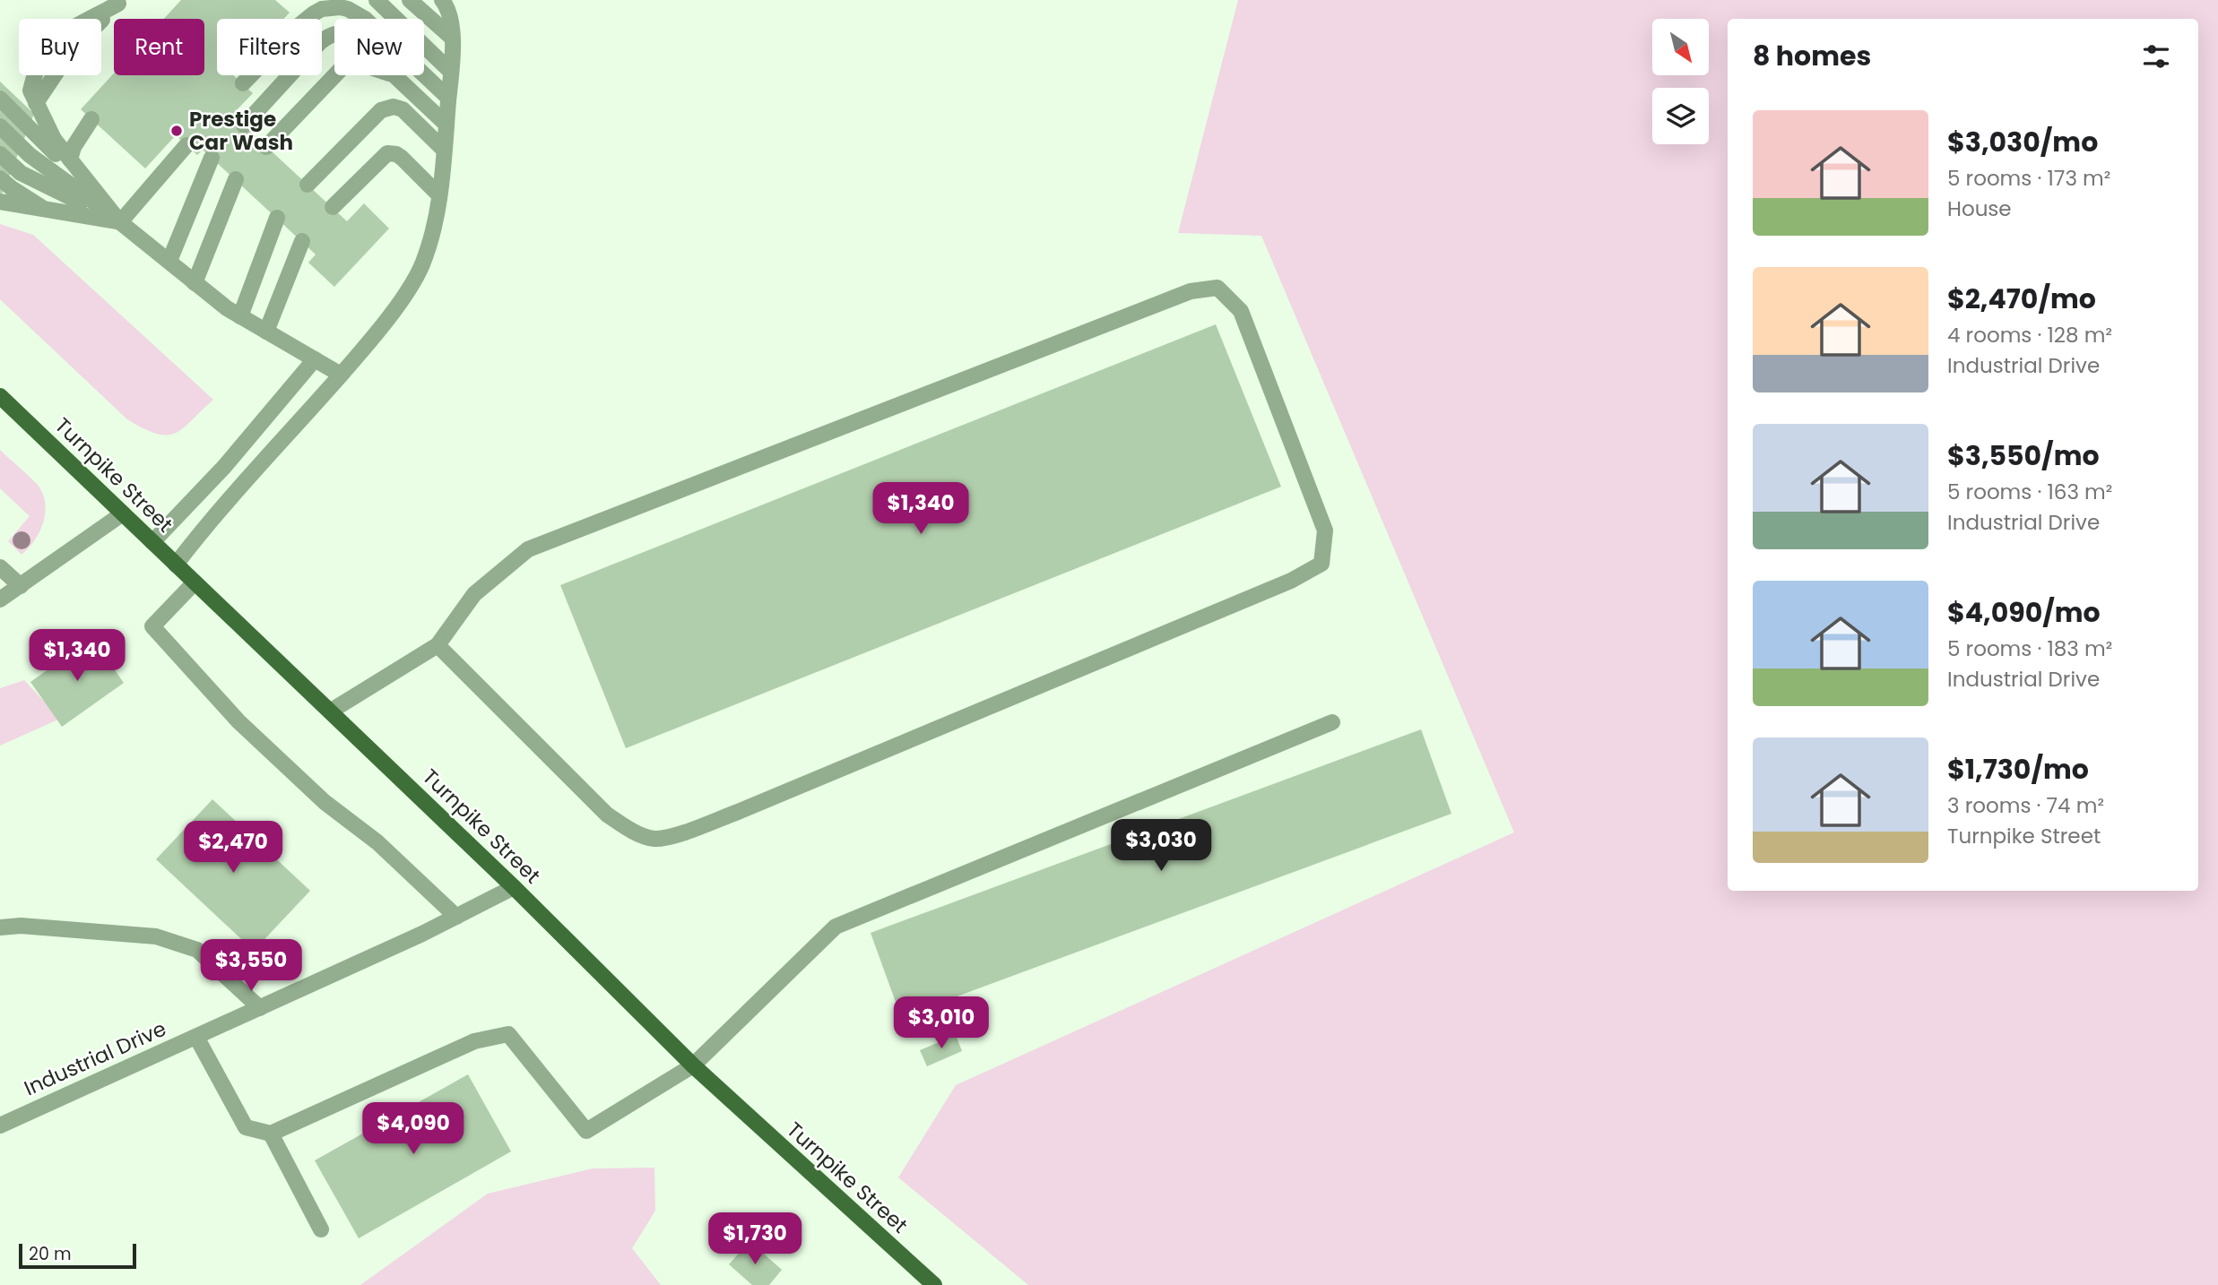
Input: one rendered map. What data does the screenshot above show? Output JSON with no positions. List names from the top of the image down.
{
  "streets": {
    "main road": ["Turnpike Street"],
    "street": ["Industrial Drive"]
  },
  "crossings": [
    ["Turnpike Street", "Industrial Drive"]
  ],
  "places": ["Prestige Car Wash"],
  "scale_bar": "20 m",
  "north": "bottom right",
  "page": {
    "chip": [
      "Buy",
      "Rent",
      "Filters",
      "New"
    ],
    "heading": "8 homes",
    "list": [
      {
        "name": "$3,030/mo",
        "note": "5 rooms · 173 m² · House"
      },
      {
        "name": "$2,470/mo",
        "note": "4 rooms · 128 m² · Industrial Drive"
      },
      {
        "name": "$3,550/mo",
        "note": "5 rooms · 163 m² · Industrial Drive"
      },
      {
        "name": "$4,090/mo",
        "note": "5 rooms · 183 m² · Industrial Drive"
      },
      {
        "name": "$1,730/mo",
        "note": "3 rooms · 74 m² · Turnpike Street"
      }
    ],
    "price": [
      "$1,340",
      "$1,340",
      "$3,030",
      "$2,470",
      "$3,550",
      "$3,010",
      "$4,090",
      "$1,730"
    ],
    "scale": "20 m"
  }
}
